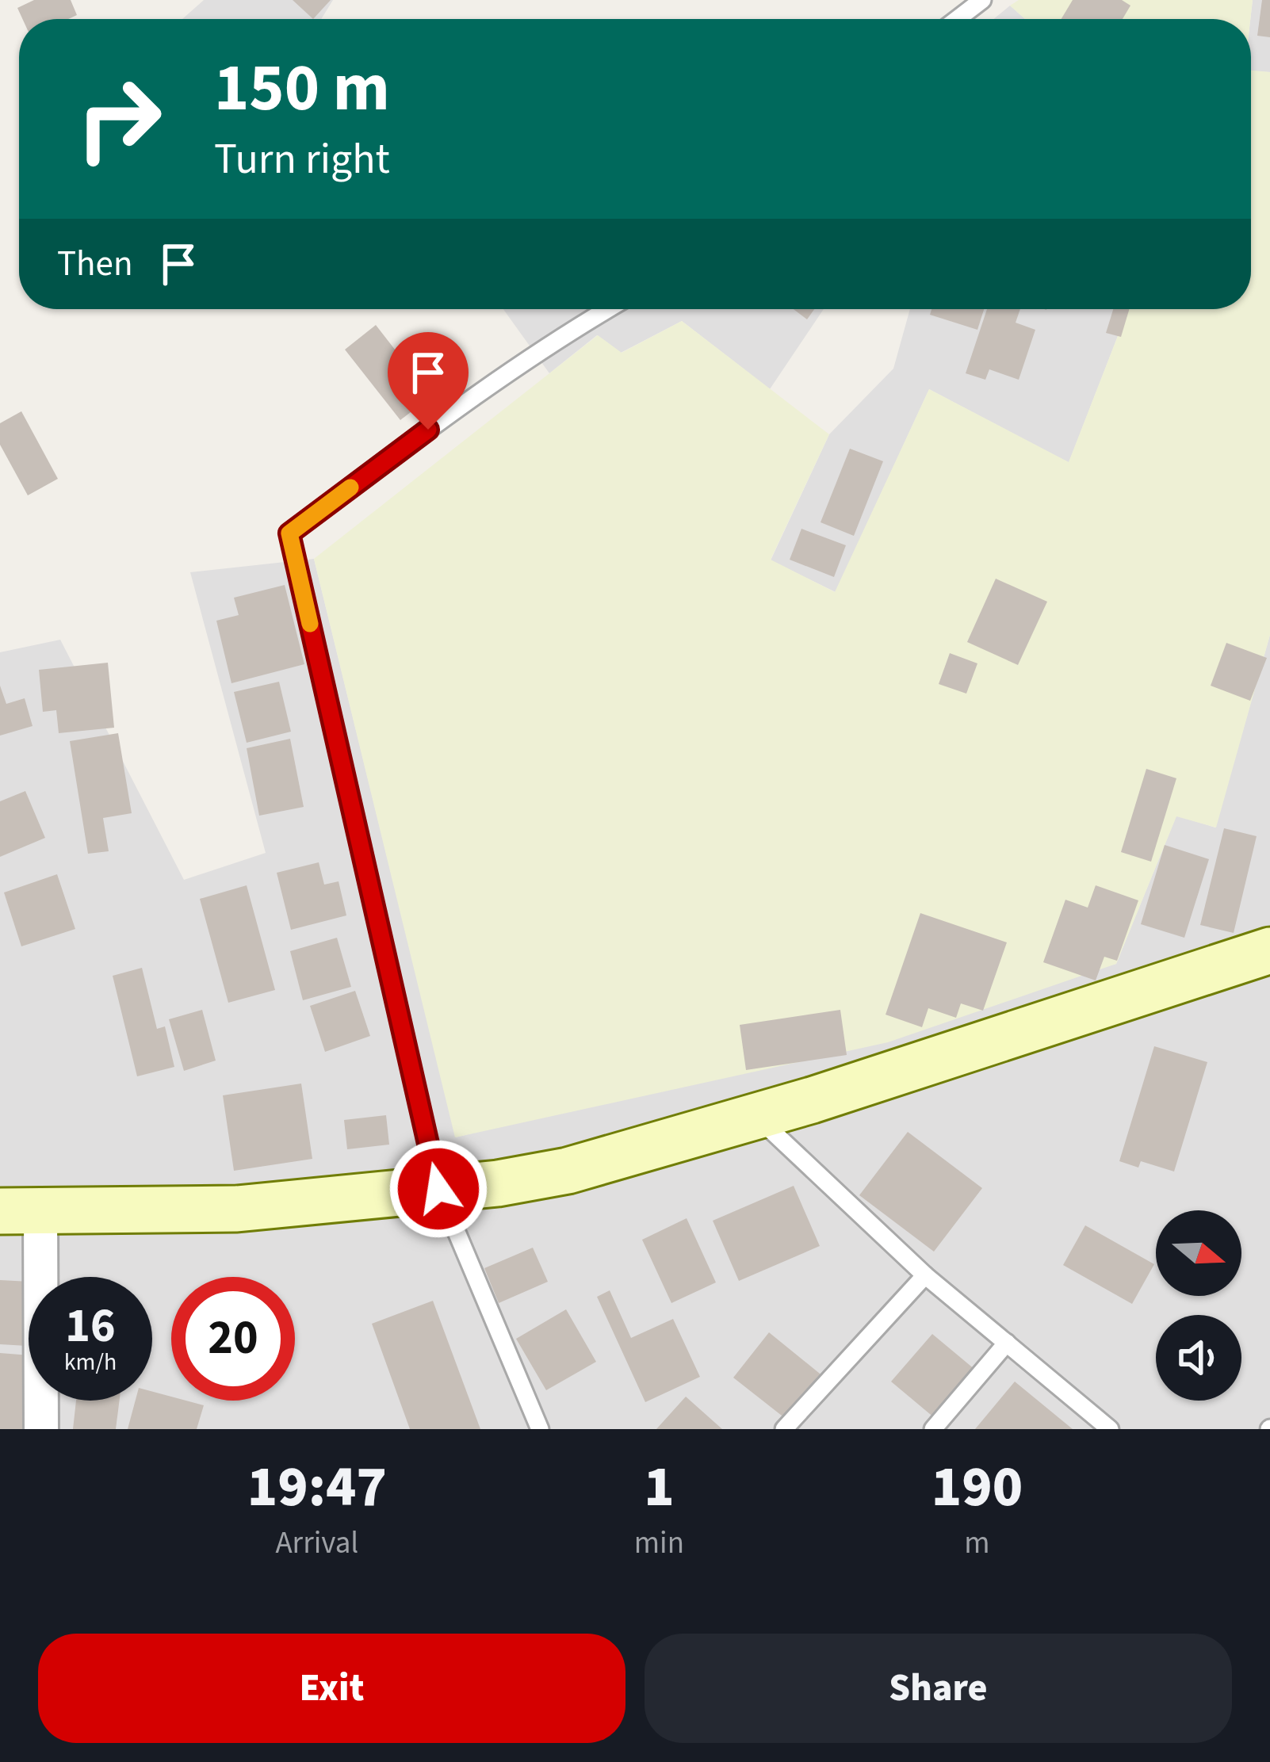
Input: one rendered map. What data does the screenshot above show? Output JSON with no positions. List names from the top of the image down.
{
  "north": "right",
  "page": {
    "turn": ["150 m", "Turn right"],
    "then": "Then",
    "speed": "16 km/h",
    "limit": "20",
    "eta": [
      "19:47",
      "Arrival",
      "1",
      "min",
      "190",
      "m"
    ],
    "buttons": ["Exit", "Share"]
  }
}
